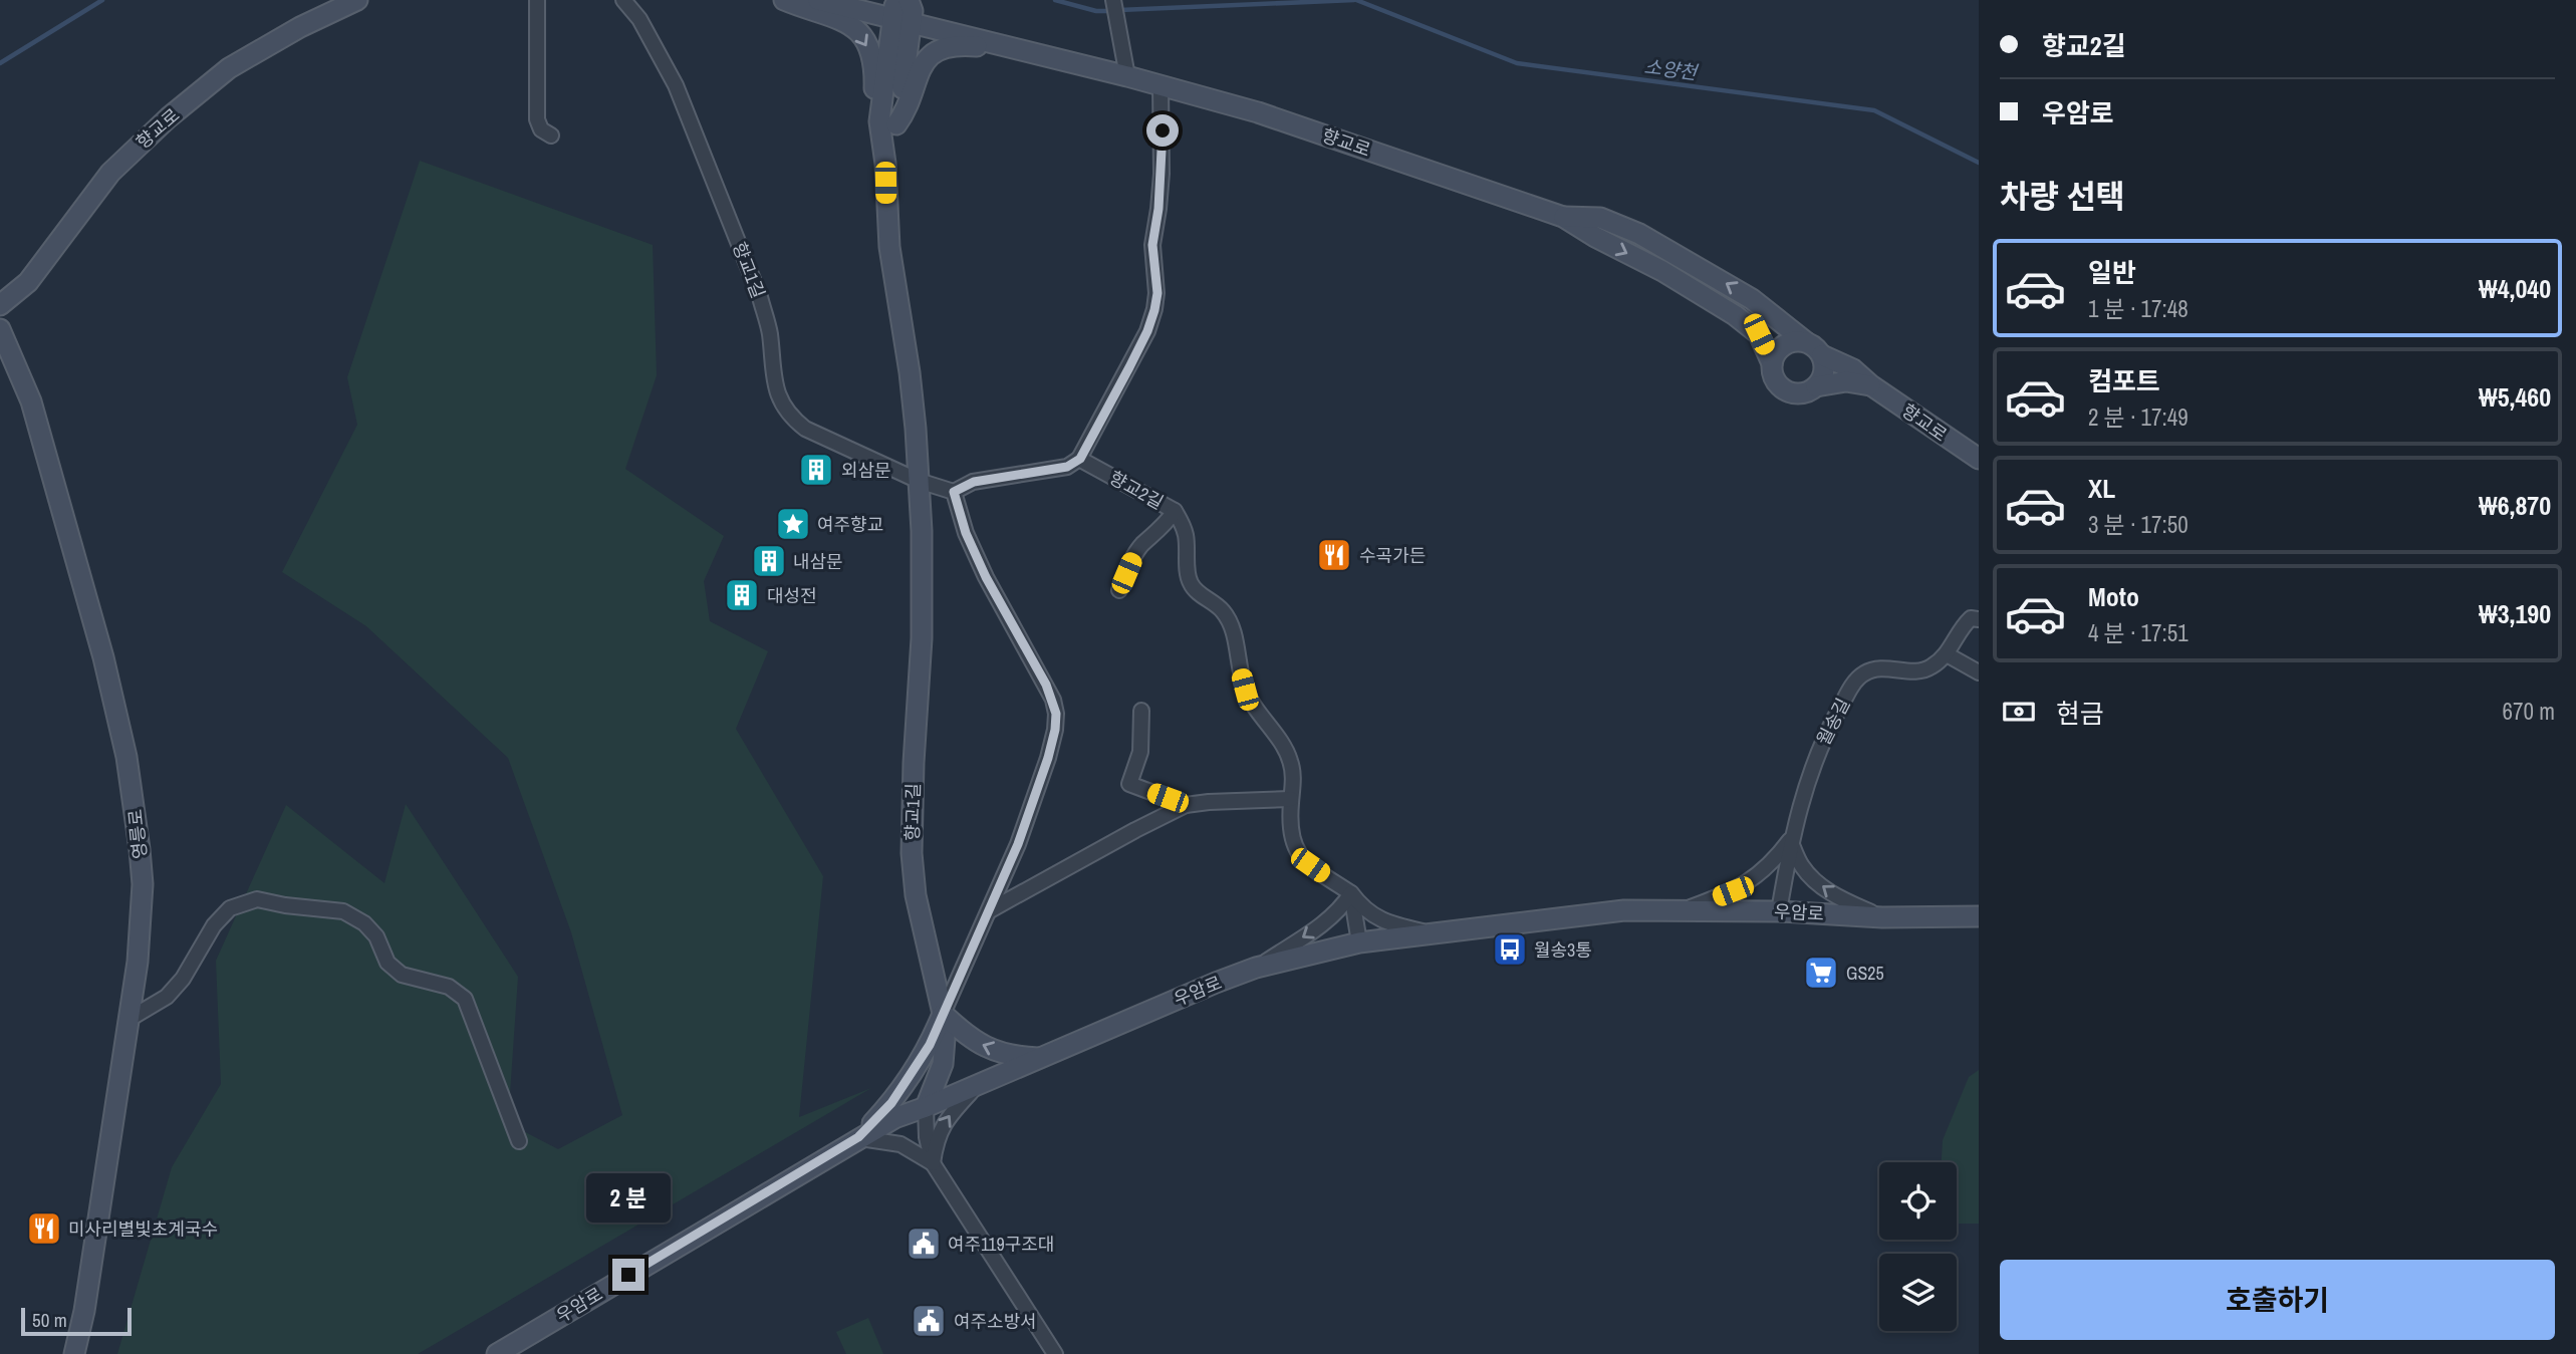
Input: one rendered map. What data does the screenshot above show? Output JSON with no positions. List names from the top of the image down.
{
  "streets": {
    "street": [
      "향교로",
      "향교1길",
      "향교2길",
      "월송길",
      "영릉로",
      "우암로"
    ]
  },
  "crossings": [
    ["향교로", "향교1길"],
    ["향교1길", "우암로"],
    ["향교2길", "우암로"],
    ["월송길", "우암로"]
  ],
  "water": ["소양천"],
  "places": {
    "building": ["외삼문", "내삼문", "대성전"],
    "place": ["여주향교"],
    "restaurant": ["수곡가든", "미사리별빛초계국수"],
    "bus stop": ["월송3통"],
    "supermarket": ["GS25"],
    "public building": ["여주119구조대", "여주소방서"]
  },
  "scale_bar": "50 m",
  "page": {
    "banner": ["향교2길", "우암로"],
    "heading": "차량 선택",
    "list": [
      {
        "name": "일반",
        "note": "1 분 · 17:48",
        "value": "₩4,040"
      },
      {
        "name": "컴포트",
        "note": "2 분 · 17:49",
        "value": "₩5,460"
      },
      {
        "name": "XL",
        "note": "3 분 · 17:50",
        "value": "₩6,870"
      },
      {
        "name": "Moto",
        "note": "4 분 · 17:51",
        "value": "₩3,190"
      }
    ],
    "pay": ["현금", "670 m"],
    "bubble": "2 분",
    "buttons": "호출하기",
    "scale": "50 m"
  }
}
